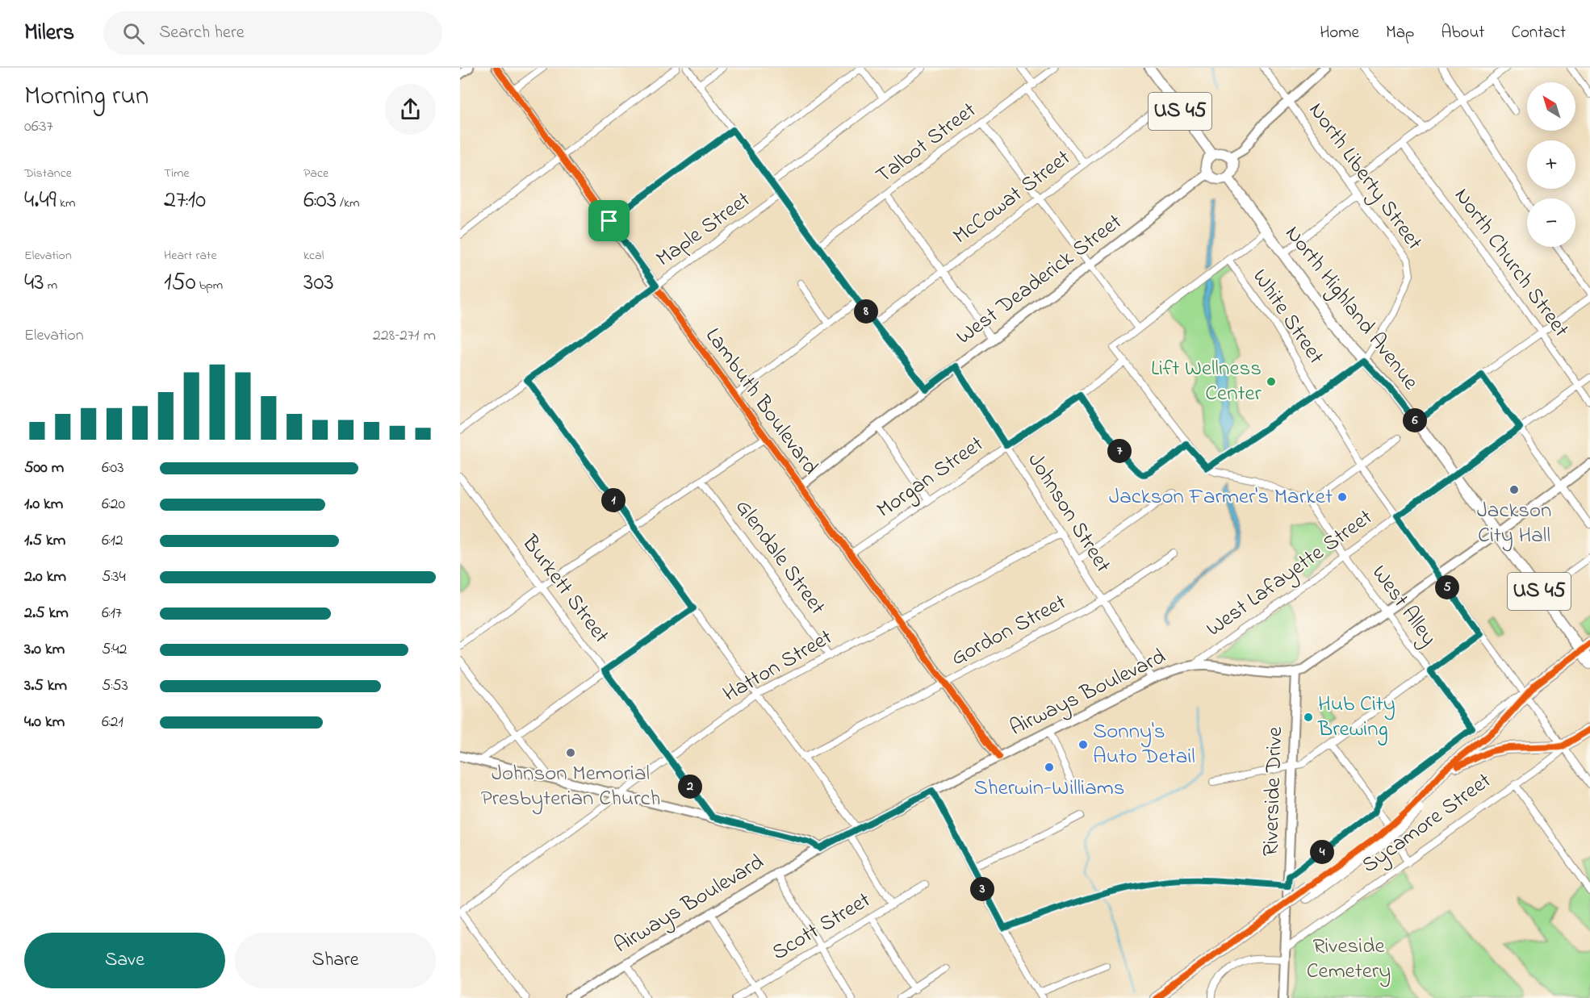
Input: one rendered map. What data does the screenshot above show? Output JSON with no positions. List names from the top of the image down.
{
  "streets": {
    "highway": ["US 45", "Sycamore Street"],
    "main road": ["North Highland Avenue"],
    "street": [
      "Talbot Street",
      "North Liberty Street",
      "McCowat Street",
      "Maple Street",
      "North Church Street",
      "West Deaderick Street",
      "White Street",
      "Lambuth Boulevard",
      "Morgan Street",
      "Johnson Street",
      "Glendale Street",
      "West Lafayette Street",
      "Burkett Street",
      "West Alley",
      "Gordon Street",
      "Hatton Street",
      "Airways Boulevard",
      "Riverside Drive",
      "Scott Street"
    ]
  },
  "crossings": [
    ["US 45", "McCowat Street"],
    ["US 45", "West Deaderick Street"],
    ["US 45", "North Highland Avenue"],
    ["North Liberty Street", "North Highland Avenue"],
    ["Maple Street", "Lambuth Boulevard"],
    ["North Church Street", "West Lafayette Street"],
    ["West Deaderick Street", "North Highland Avenue"],
    ["West Deaderick Street", "Lambuth Boulevard"],
    ["West Deaderick Street", "Johnson Street"],
    ["North Highland Avenue", "West Lafayette Street"],
    ["White Street", "West Lafayette Street"],
    ["White Street", "Sycamore Street"],
    ["Lambuth Boulevard", "Morgan Street"],
    ["Lambuth Boulevard", "Gordon Street"],
    ["Lambuth Boulevard", "Hatton Street"],
    ["Lambuth Boulevard", "Airways Boulevard"],
    ["Morgan Street", "Johnson Street"],
    ["Johnson Street", "Gordon Street"],
    ["Johnson Street", "Hatton Street"],
    ["Johnson Street", "Airways Boulevard"],
    ["Glendale Street", "Hatton Street"],
    ["West Lafayette Street", "West Alley"],
    ["West Lafayette Street", "Airways Boulevard"],
    ["Burkett Street", "Hatton Street"],
    ["Riverside Drive", "Sycamore Street"]
  ],
  "parks": ["Riveside Cemetery"],
  "places": [
    "Lift Wellness Center",
    "Jackson City Hall",
    "Jackson Farmer's Market",
    "Hub City Brewing",
    "Sonny's Auto Detail",
    "Johnson Memorial Presbyterian Church",
    "Sherwin-Williams"
  ],
  "north": "top left",
  "page": {
    "header": "Milers",
    "search": "Search here",
    "nav": [
      "Home",
      "Map",
      "About",
      "Contact"
    ],
    "heading": ["Morning run", "06:37"],
    "map_buttons": ["+", "−"],
    "stats": [
      ["Distance", "4.49 km"],
      ["Time", "27:10"],
      ["Pace", "6:03 /km"],
      ["Elevation", "43 m"],
      ["Heart rate", "150 bpm"],
      ["kcal", "303"]
    ],
    "pins": [
      "8",
      "6",
      "7",
      "1",
      "5",
      "2",
      "4",
      "3"
    ],
    "chart": ["Elevation", "228–271 m"],
    "list": [
      {
        "name": "500 m",
        "note": "6:03"
      },
      {
        "name": "1.0 km",
        "note": "6:20"
      },
      {
        "name": "1.5 km",
        "note": "6:12"
      },
      {
        "name": "2.0 km",
        "note": "5:34"
      },
      {
        "name": "2.5 km",
        "note": "6:17"
      },
      {
        "name": "3.0 km",
        "note": "5:42"
      },
      {
        "name": "3.5 km",
        "note": "5:53"
      },
      {
        "name": "4.0 km",
        "note": "6:21"
      }
    ],
    "buttons": ["Save", "Share"]
  }
}
